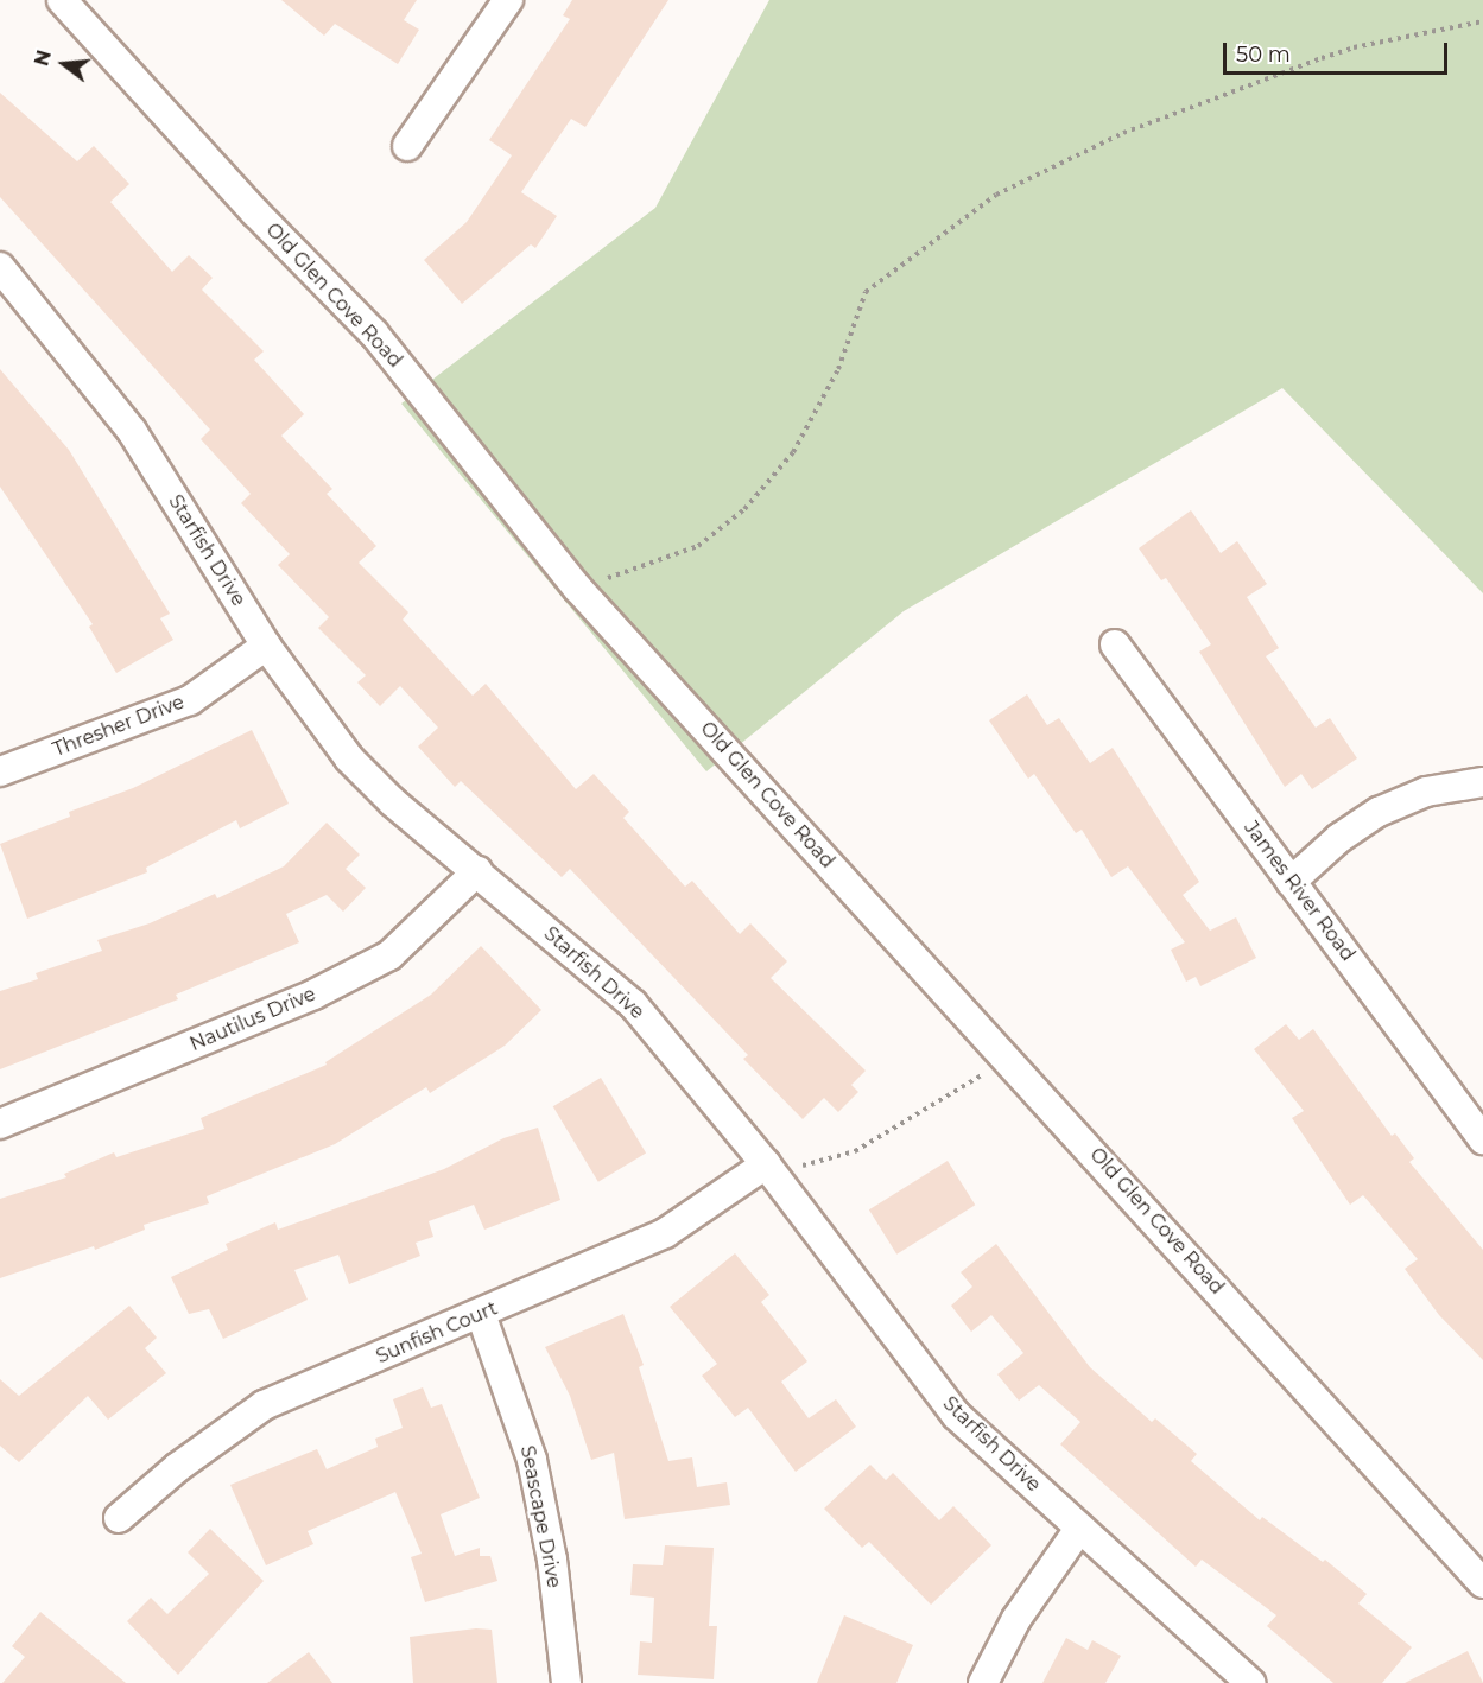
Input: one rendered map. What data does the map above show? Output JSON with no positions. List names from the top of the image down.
{
  "streets": {
    "street": [
      "Old Glen Cove Road",
      "Starfish Drive",
      "Thresher Drive",
      "James River Road",
      "Nautilus Drive",
      "Sunfish Court",
      "Seascape Drive"
    ]
  },
  "crossings": [
    ["Starfish Drive", "Thresher Drive"],
    ["Starfish Drive", "Nautilus Drive"],
    ["Starfish Drive", "Sunfish Court"],
    ["Sunfish Court", "Seascape Drive"]
  ],
  "scale_bar": "50 m",
  "north": "left"
}
